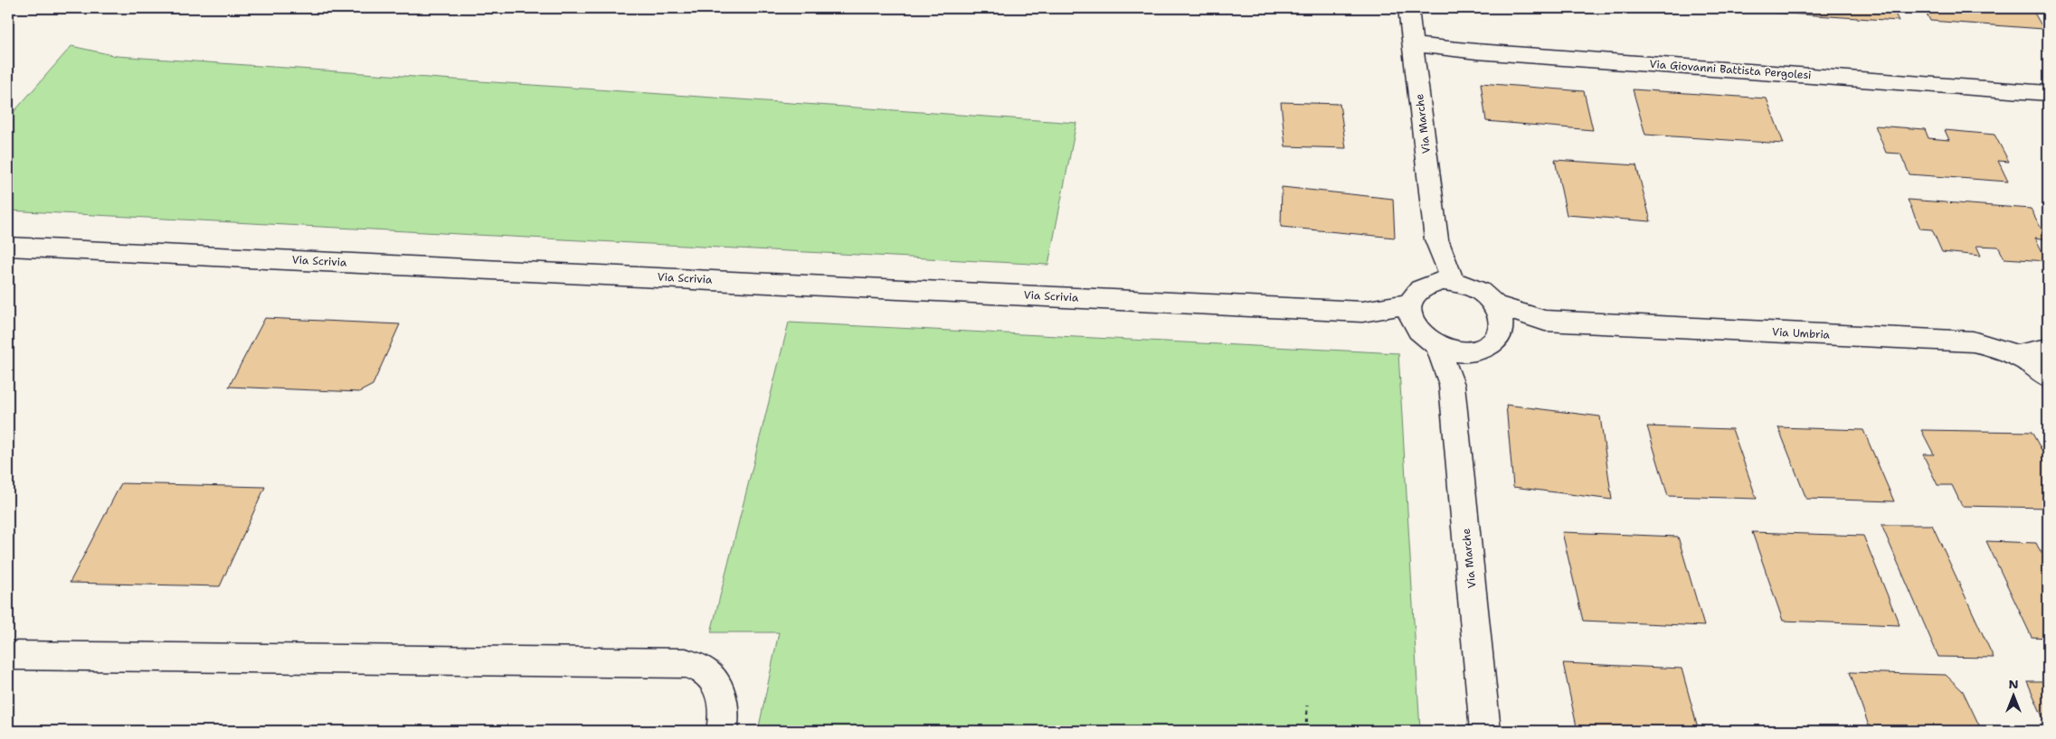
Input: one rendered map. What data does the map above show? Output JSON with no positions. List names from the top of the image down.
{
  "streets": {
    "street": [
      "Via Giovanni Battista Pergolesi",
      "Via Marche",
      "Via Scrivia",
      "Via Umbria"
    ]
  },
  "crossings": [
    ["Via Giovanni Battista Pergolesi", "Via Marche"],
    ["Via Marche", "Via Scrivia"],
    ["Via Marche", "Via Umbria"],
    ["Via Scrivia", "Via Umbria"]
  ],
  "north": "top"
}
